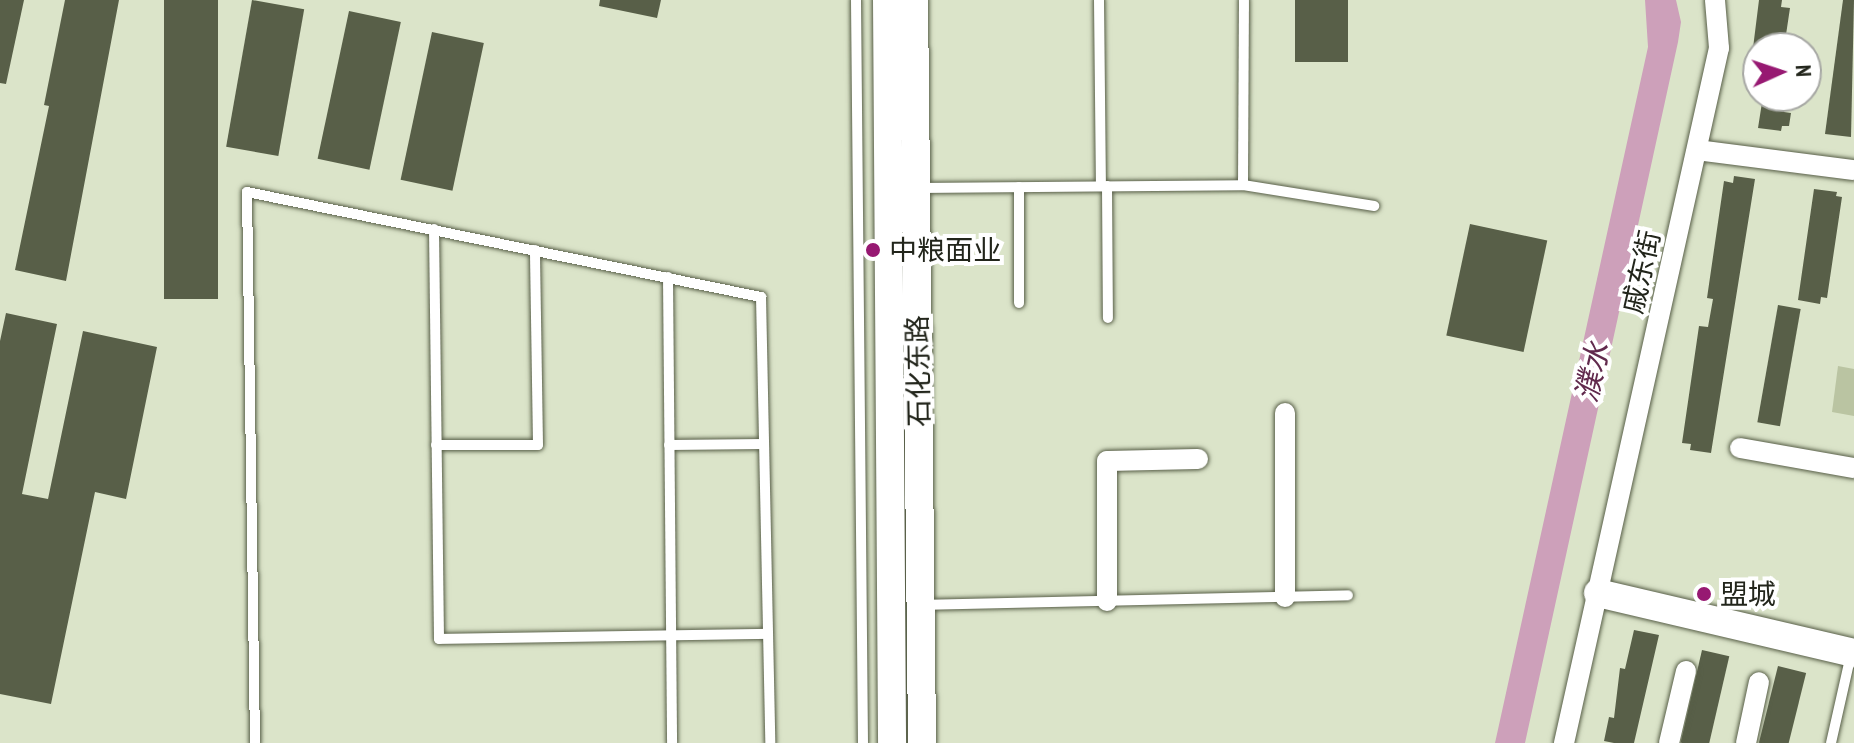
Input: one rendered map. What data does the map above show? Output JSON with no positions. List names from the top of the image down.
{
  "streets": {
    "main road": ["石化东路"],
    "street": ["戚东街"]
  },
  "water": ["濮水"],
  "places": ["中粮面业", "盟城"],
  "north": "right"
}
